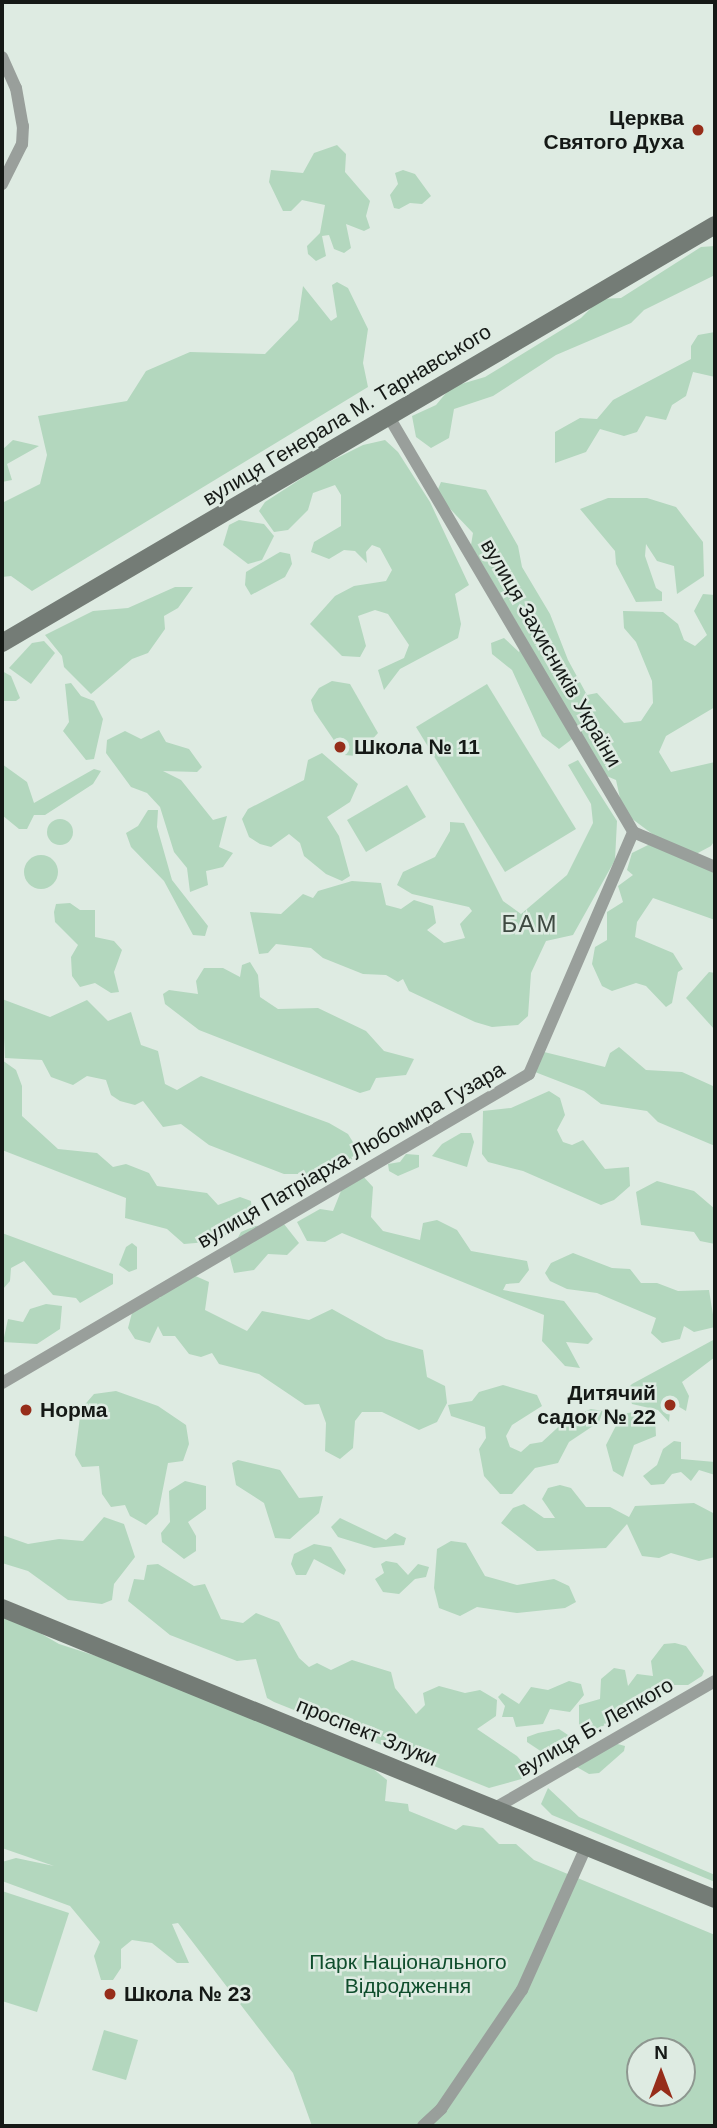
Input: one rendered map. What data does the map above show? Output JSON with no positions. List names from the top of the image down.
{
  "streets": {
    "main road": ["вулиця Генерала М. Тарнавського", "проспект Злуки"],
    "street": ["вулиця Захисників України", "вулиця Патріарха Любомира Гузара", "вулиця Б. Лепкого"]
  },
  "crossings": [
    ["вулиця Генерала М. Тарнавського", "вулиця Захисників України"],
    ["вулиця Захисників України", "вулиця Патріарха Любомира Гузара"],
    ["вулиця Б. Лепкого", "проспект Злуки"]
  ],
  "districts": ["БАМ"],
  "parks": ["Парк Національного Відродження"],
  "places": [
    "Церква Святого Духа",
    "Школа № 11",
    "Дитячий садок № 22",
    "Норма",
    "Школа № 23"
  ],
  "north": "top"
}
